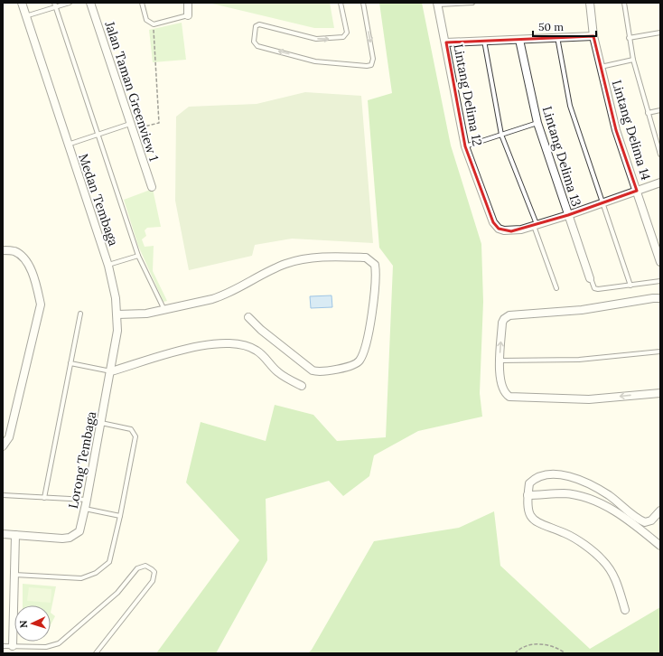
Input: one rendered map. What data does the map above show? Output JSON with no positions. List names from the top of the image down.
{
  "streets": {
    "street": [
      "Jalan Taman Greenview 1",
      "Lintang Delima 12",
      "Lintang Delima 14",
      "Lintang Delima 13",
      "Medan Tembaga",
      "Lorong Tembaga"
    ]
  },
  "crossings": [
    ["Medan Tembaga", "Lorong Tembaga"]
  ],
  "scale_bar": "50 m",
  "north": "left"
}
